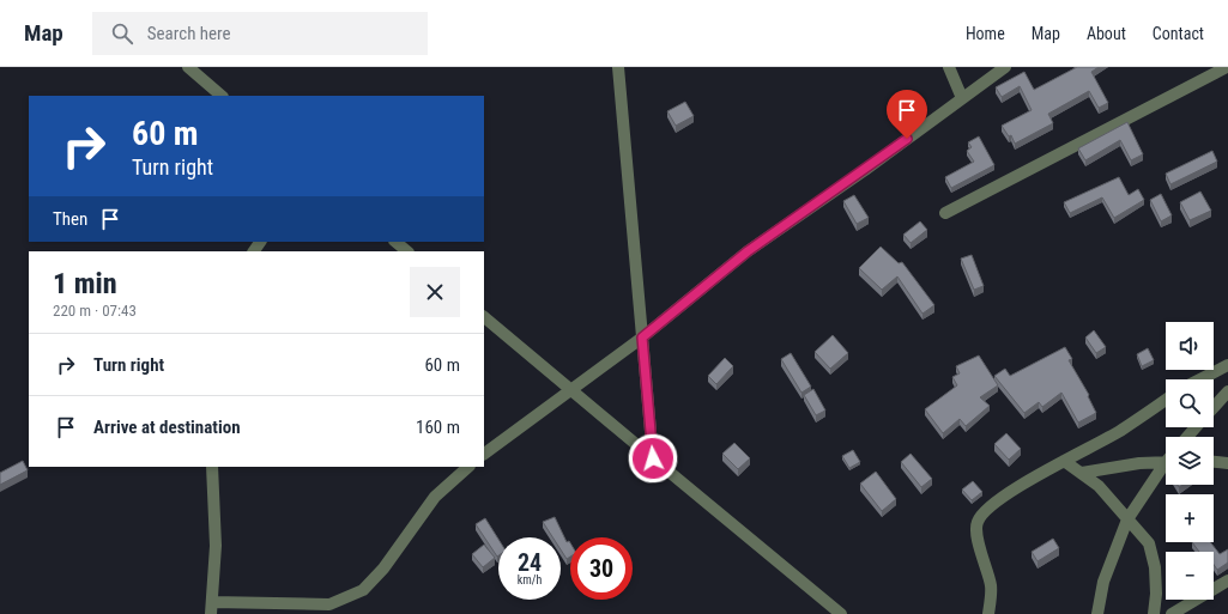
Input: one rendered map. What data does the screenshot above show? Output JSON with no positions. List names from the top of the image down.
{
  "page": {
    "header": "Map",
    "search": "Search here",
    "nav": [
      "Home",
      "Map",
      "About",
      "Contact"
    ],
    "turn": ["60 m", "Turn right"],
    "then": "Then",
    "heading": ["1 min", "220 m · 07:43"],
    "map_buttons": ["+", "−"],
    "list": [
      {
        "name": "Turn right",
        "value": "60 m"
      },
      {
        "name": "Arrive at destination",
        "value": "160 m"
      }
    ],
    "speed": "24 km/h",
    "limit": "30"
  }
}
